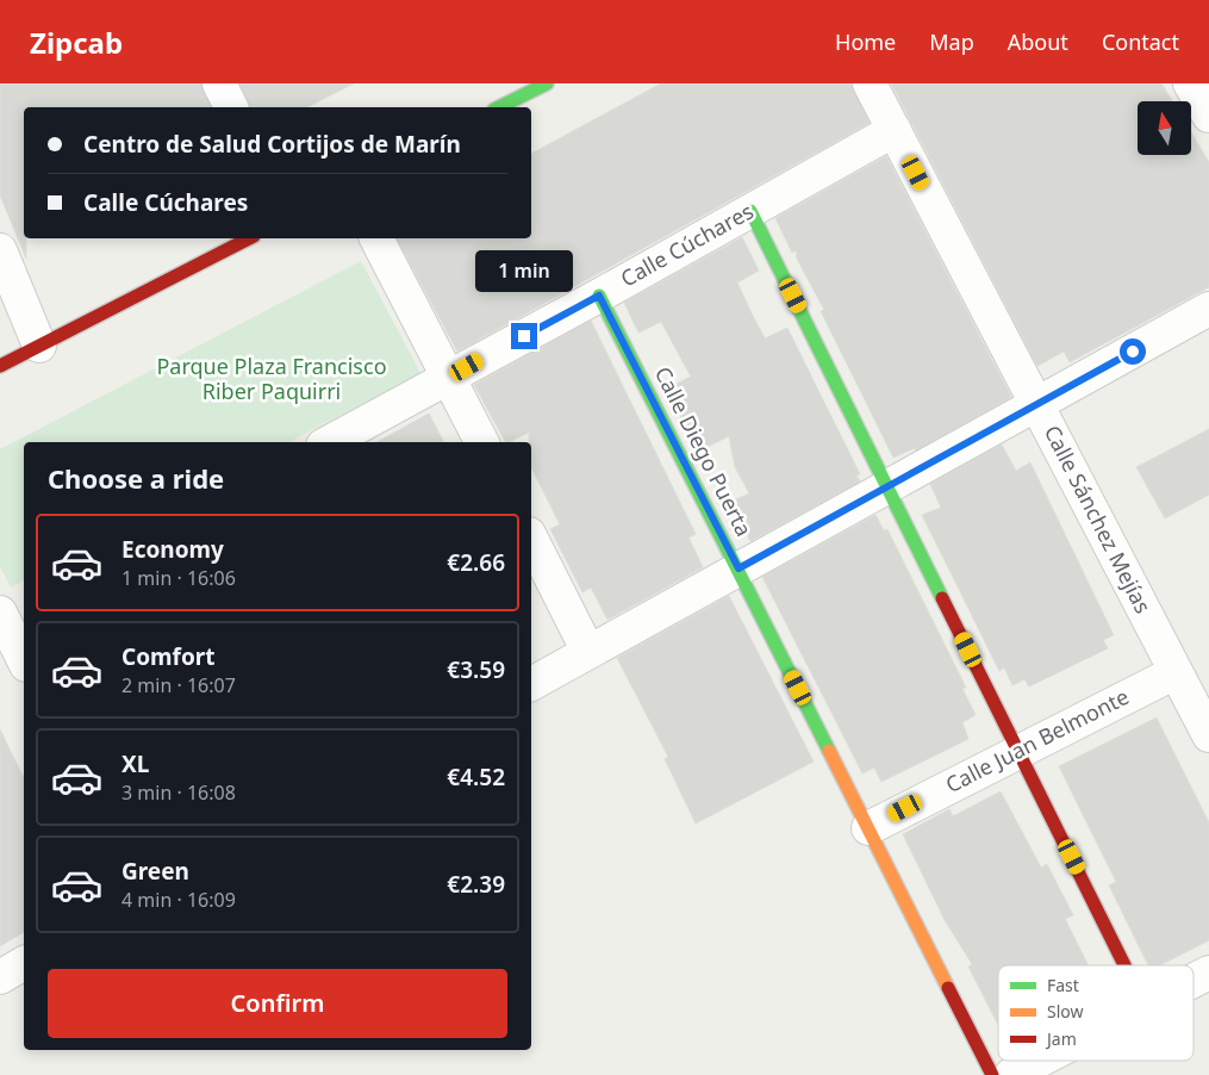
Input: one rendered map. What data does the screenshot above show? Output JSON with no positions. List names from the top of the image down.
{
  "streets": {
    "street": [
      "Calle Cúchares",
      "Calle Diego Puerta",
      "Calle Sánchez Mejías",
      "Calle Juan Belmonte"
    ]
  },
  "crossings": [
    ["Calle Cúchares", "Calle Diego Puerta"],
    ["Calle Cúchares", "Calle Sánchez Mejías"],
    ["Calle Diego Puerta", "Calle Juan Belmonte"],
    ["Calle Sánchez Mejías", "Calle Juan Belmonte"]
  ],
  "parks": ["Parque Plaza Francisco Riber Paquirri"],
  "legend": ["Fast", "Slow", "Jam"],
  "north": "top",
  "page": {
    "header": "Zipcab",
    "nav": [
      "Home",
      "Map",
      "About",
      "Contact"
    ],
    "banner": ["Centro de Salud Cortijos de Marín", "Calle Cúchares"],
    "bubble": "1 min",
    "heading": "Choose a ride",
    "list": [
      {
        "name": "Economy",
        "note": "1 min · 16:06",
        "value": "€2.66"
      },
      {
        "name": "Comfort",
        "note": "2 min · 16:07",
        "value": "€3.59"
      },
      {
        "name": "XL",
        "note": "3 min · 16:08",
        "value": "€4.52"
      },
      {
        "name": "Green",
        "note": "4 min · 16:09",
        "value": "€2.39"
      }
    ],
    "buttons": "Confirm"
  }
}
